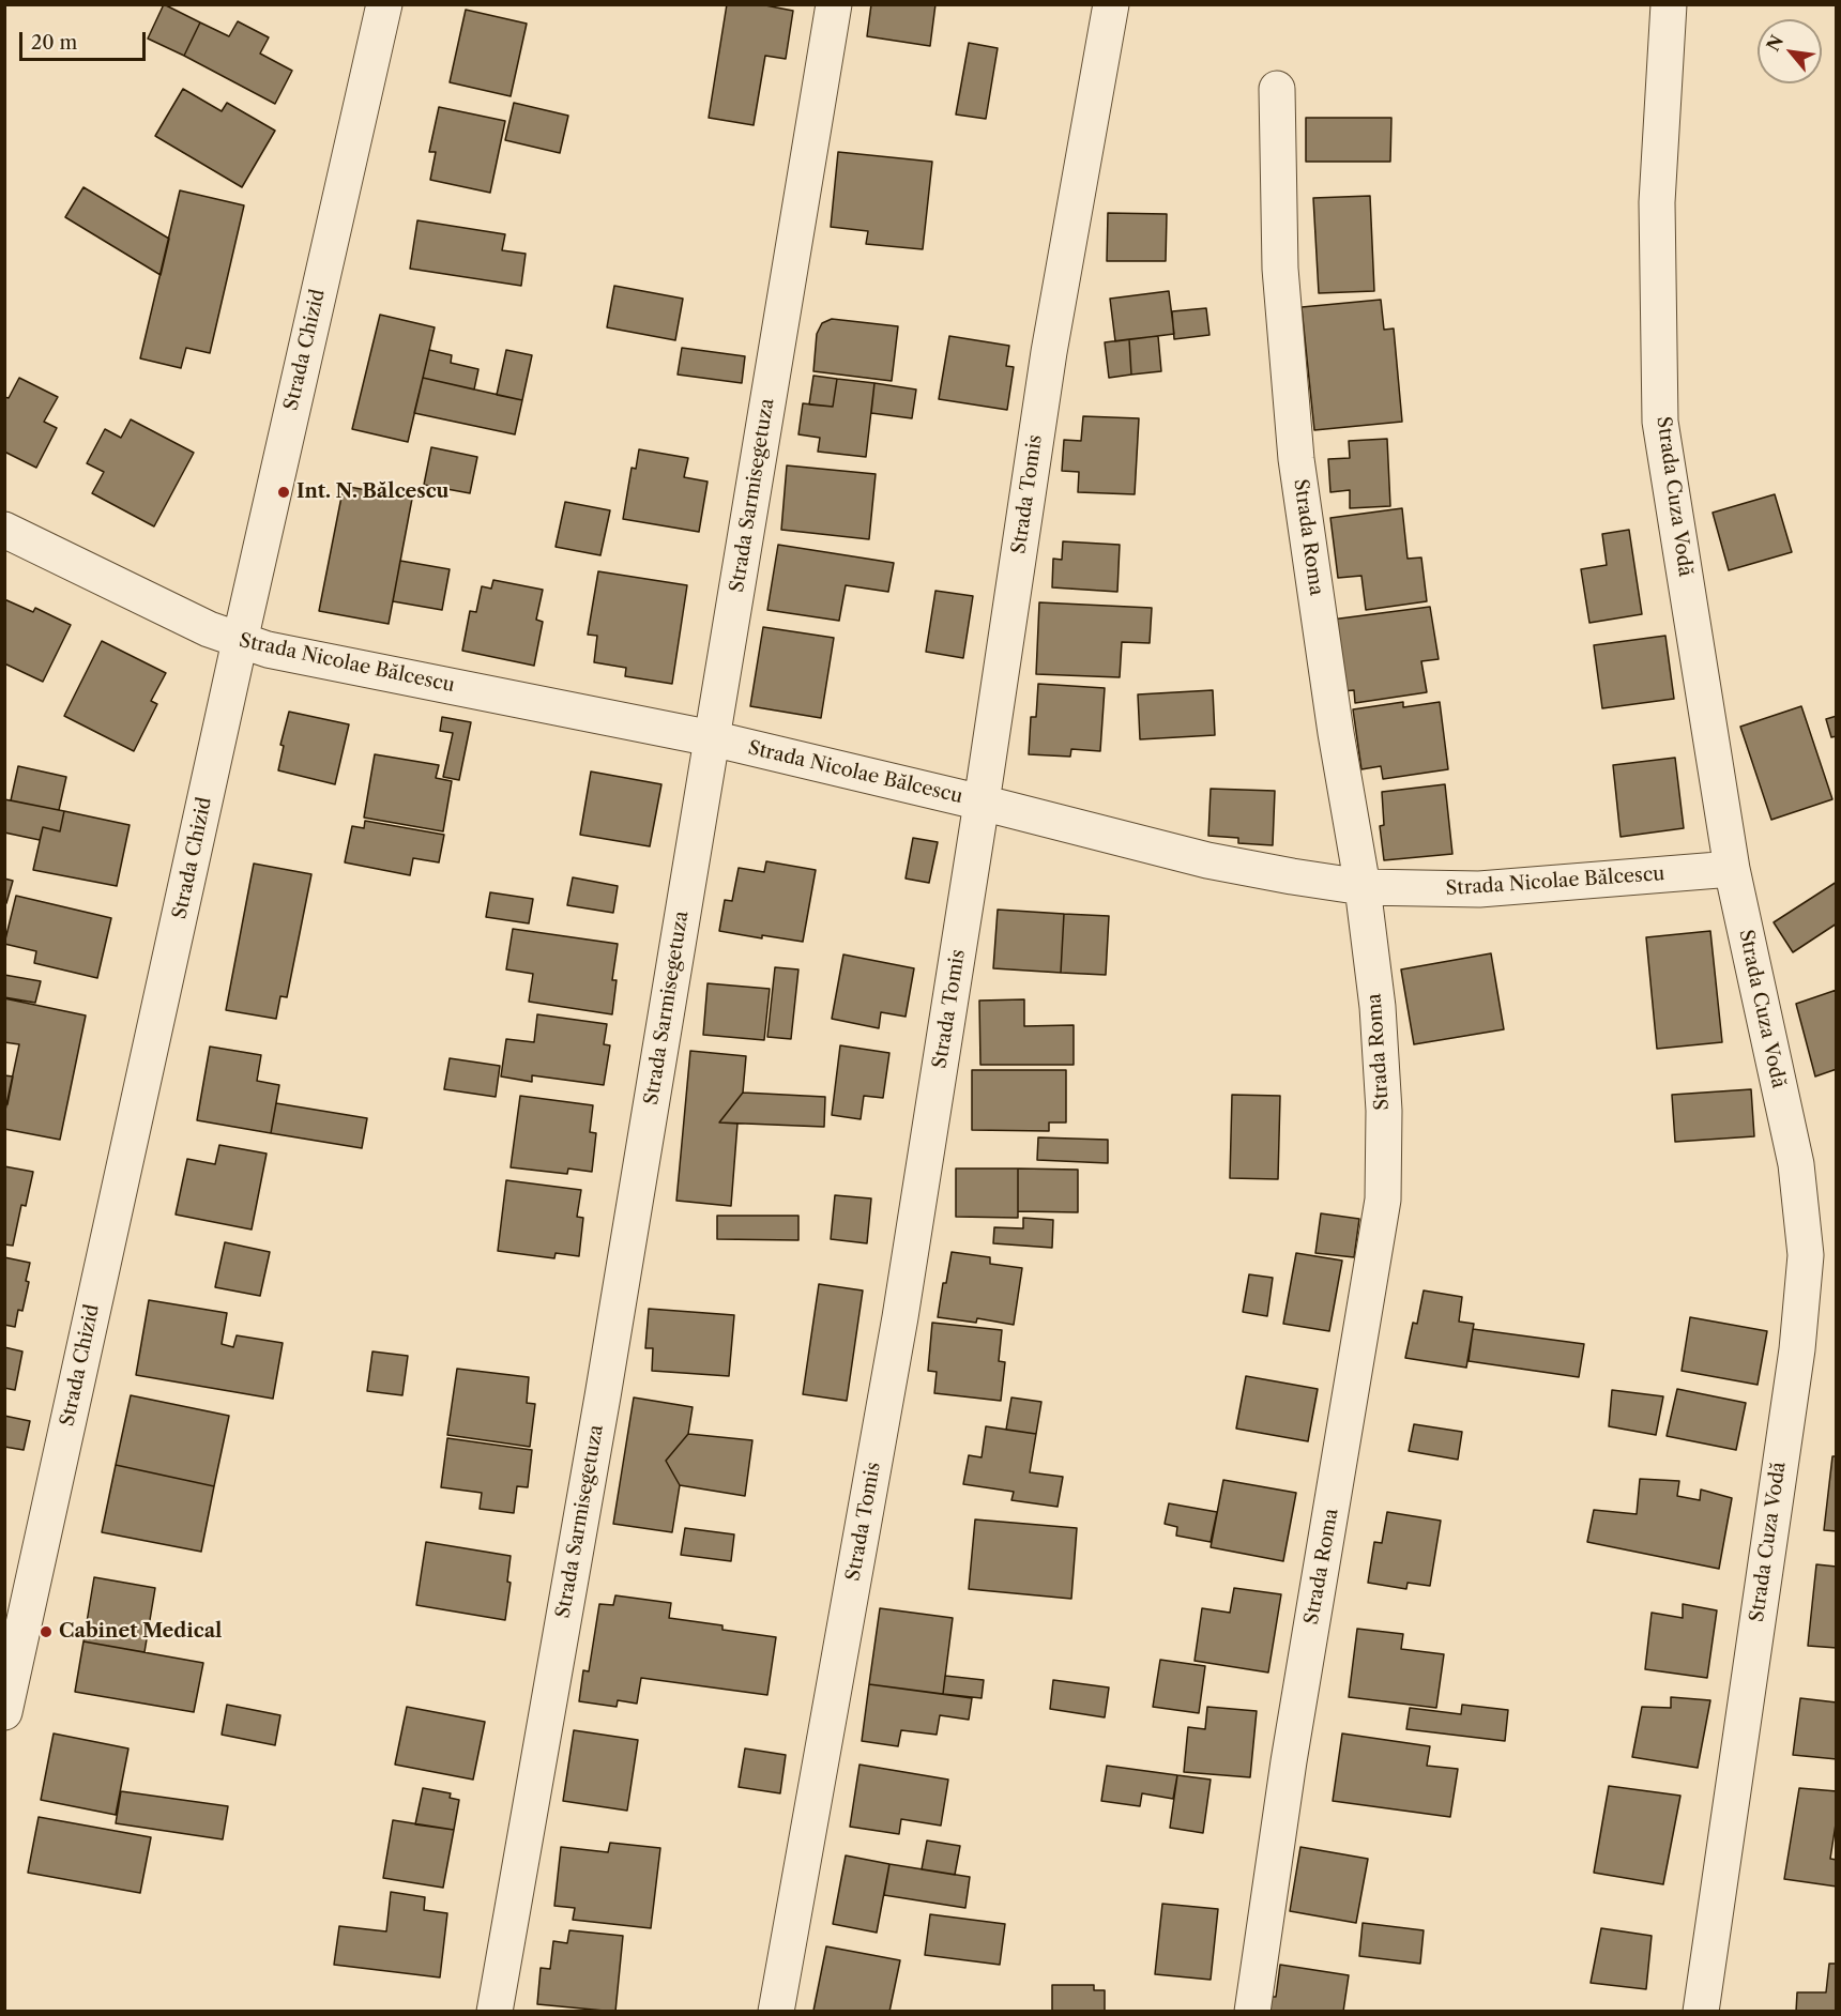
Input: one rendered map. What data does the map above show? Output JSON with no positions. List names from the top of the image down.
{
  "streets": {
    "street": [
      "Strada Chizid",
      "Strada Tomis",
      "Strada Sarmisegetuza",
      "Strada Cuza Vodă",
      "Strada Roma",
      "Strada Nicolae Bălcescu"
    ]
  },
  "crossings": [
    ["Strada Chizid", "Strada Nicolae Bălcescu"],
    ["Strada Tomis", "Strada Nicolae Bălcescu"],
    ["Strada Sarmisegetuza", "Strada Nicolae Bălcescu"],
    ["Strada Cuza Vodă", "Strada Nicolae Bălcescu"],
    ["Strada Roma", "Strada Nicolae Bălcescu"]
  ],
  "places": ["Int. N. Bălcescu", "Cabinet Medical"],
  "scale_bar": "20 m",
  "north": "top left"
}
